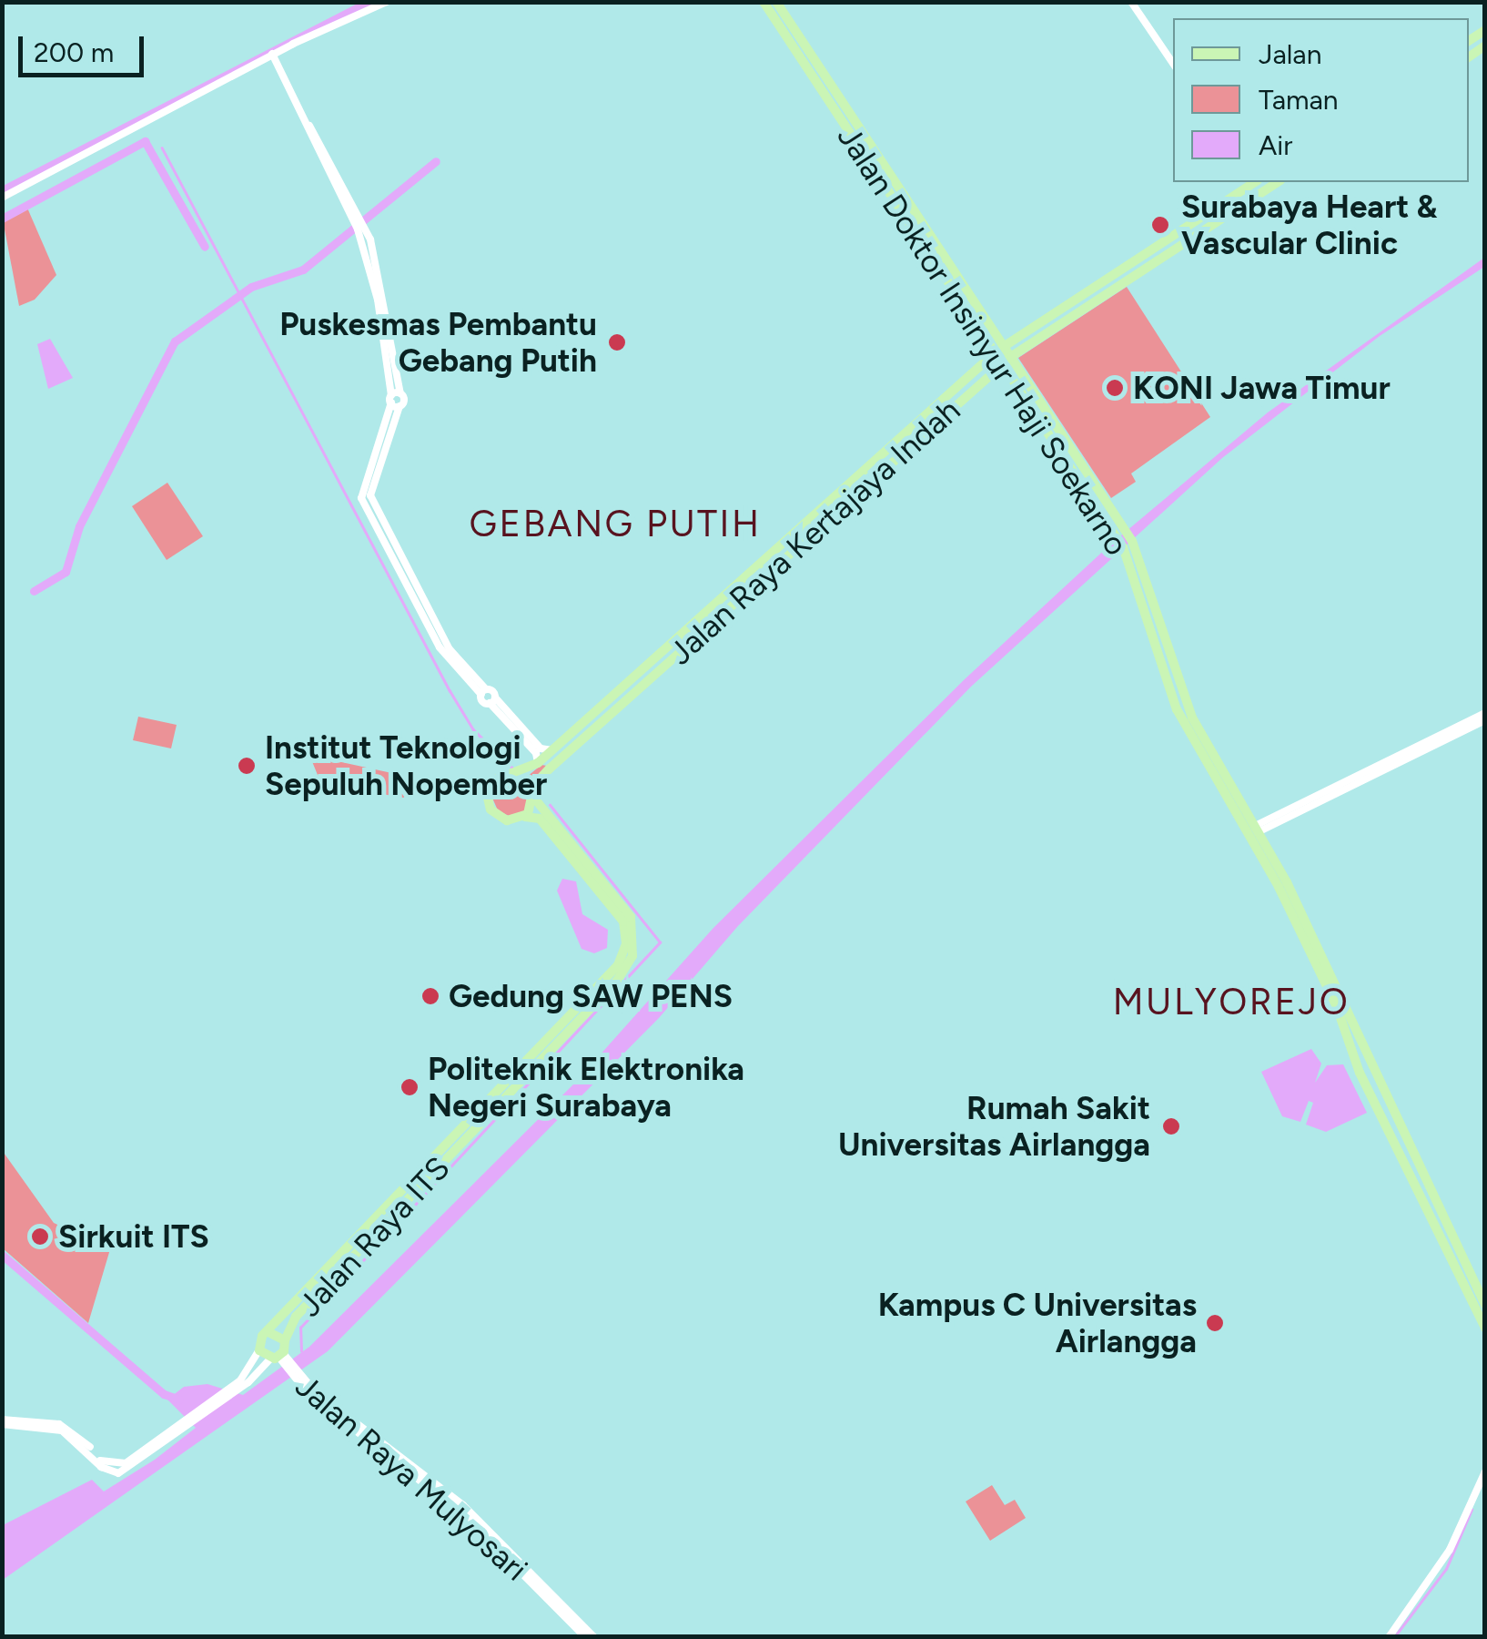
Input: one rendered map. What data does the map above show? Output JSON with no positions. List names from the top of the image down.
{
  "streets": {
    "main road": [
      "Jalan Doktor Insinyur Haji Soekarno",
      "Jalan Raya Kertajaya Indah",
      "Jalan Raya ITS",
      "Jalan Raya Mulyosari"
    ]
  },
  "crossings": [
    ["Jalan Doktor Insinyur Haji Soekarno", "Jalan Raya Kertajaya Indah"],
    ["Jalan Raya Kertajaya Indah", "Jalan Raya ITS"]
  ],
  "districts": ["GEBANG PUTIH", "MULYOREJO"],
  "places": [
    "Surabaya Heart & Vascular Clinic",
    "Puskesmas Pembantu Gebang Putih",
    "KONI Jawa Timur",
    "Institut Teknologi Sepuluh Nopember",
    "Gedung SAW PENS",
    "Politeknik Elektronika Negeri Surabaya",
    "Rumah Sakit Universitas Airlangga",
    "Sirkuit ITS",
    "Kampus C Universitas Airlangga"
  ],
  "legend": ["Jalan", "Taman", "Air"],
  "scale_bar": "200 m"
}
